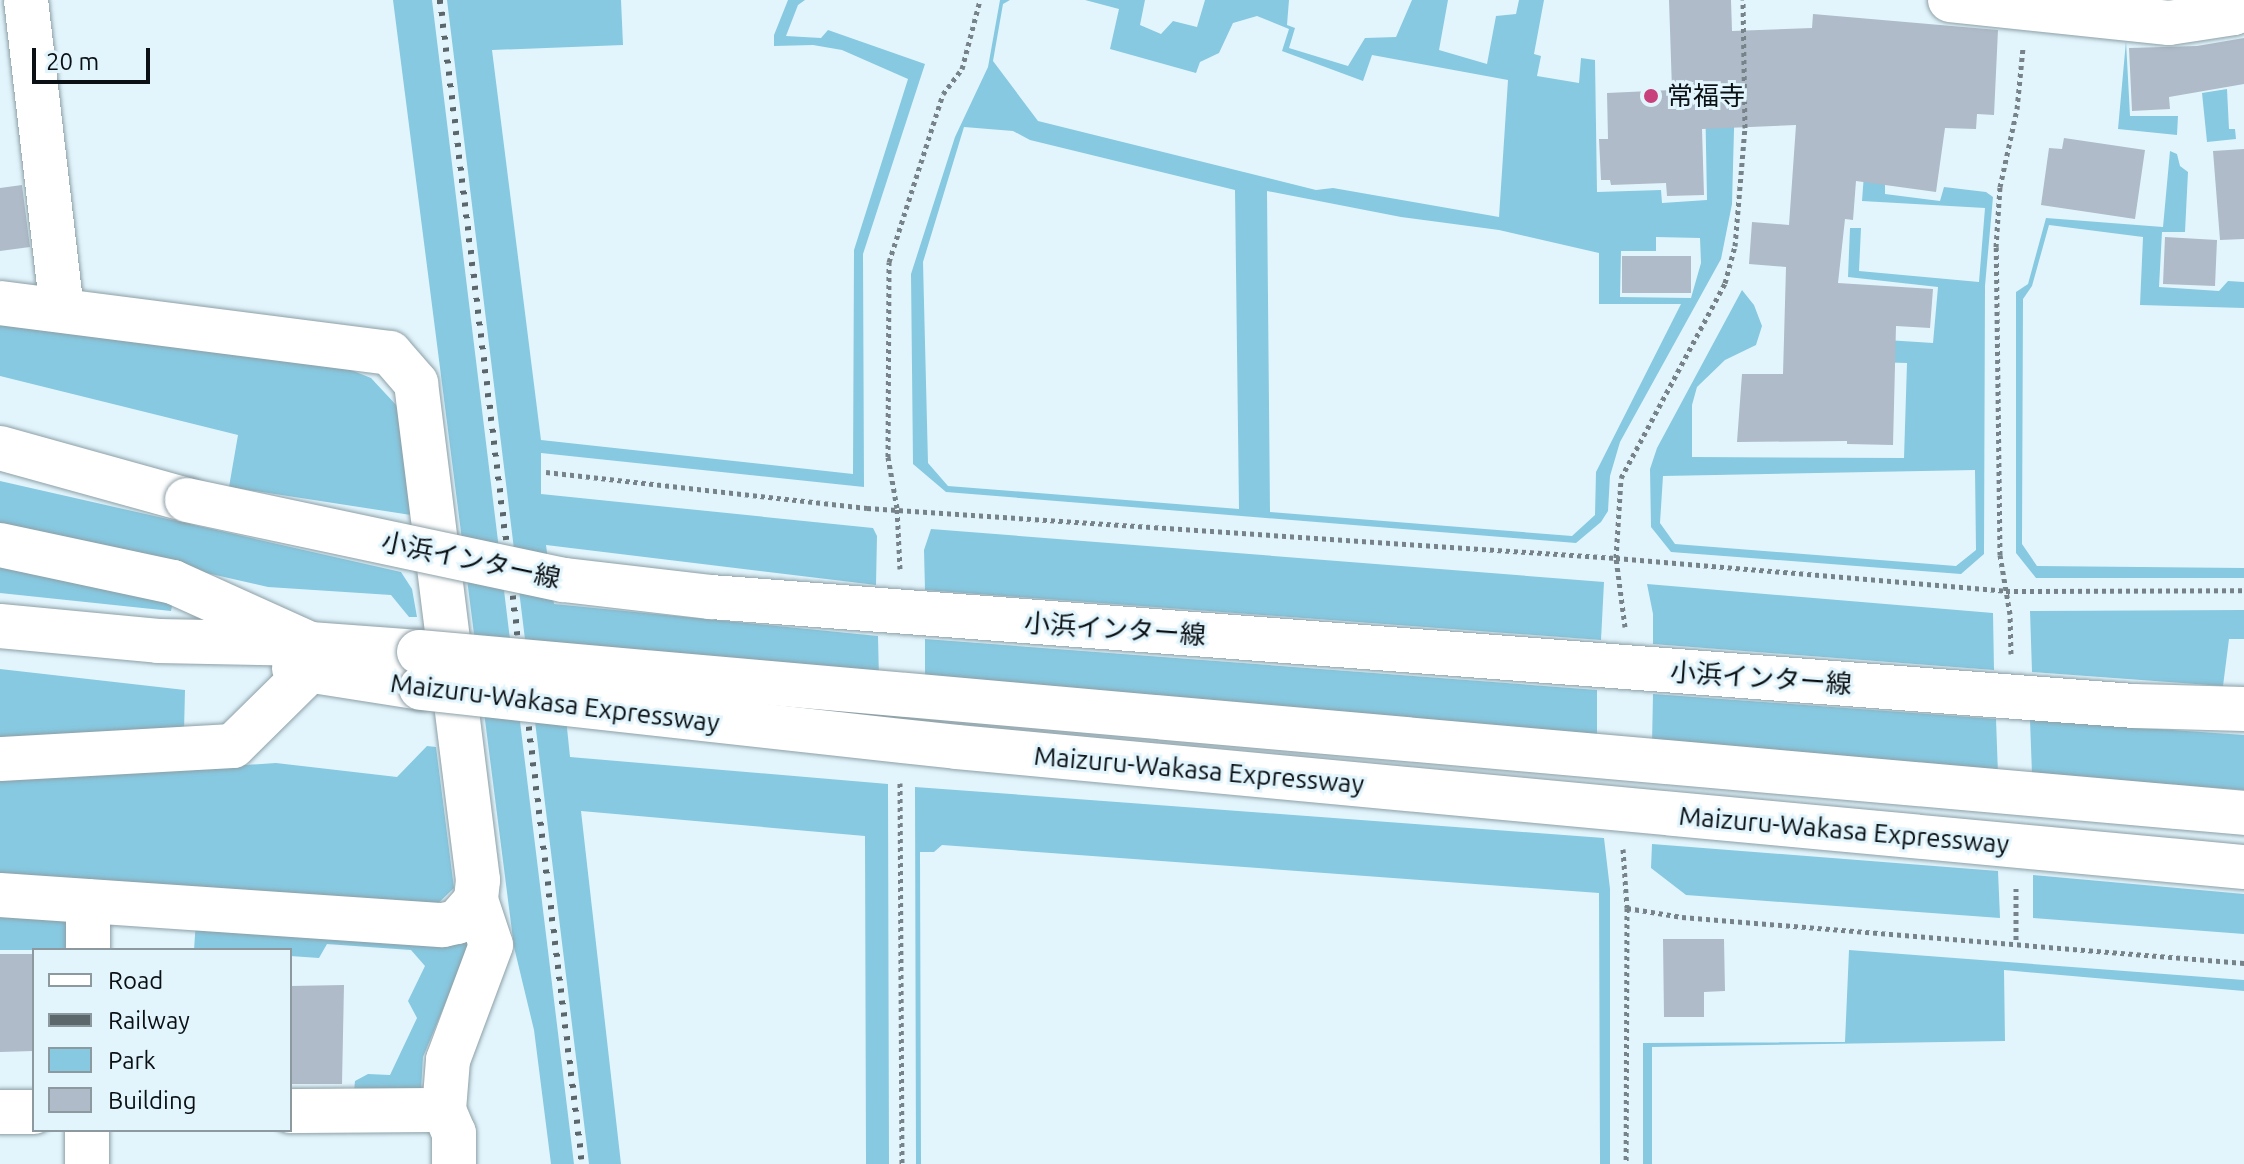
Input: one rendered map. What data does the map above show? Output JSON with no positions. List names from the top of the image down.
{
  "streets": {
    "main road": ["小浜インター線", "Maizuru-Wakasa Expressway"]
  },
  "places": ["常福寺"],
  "legend": [
    "Road",
    "Railway",
    "Park",
    "Building"
  ],
  "scale_bar": "20 m"
}
